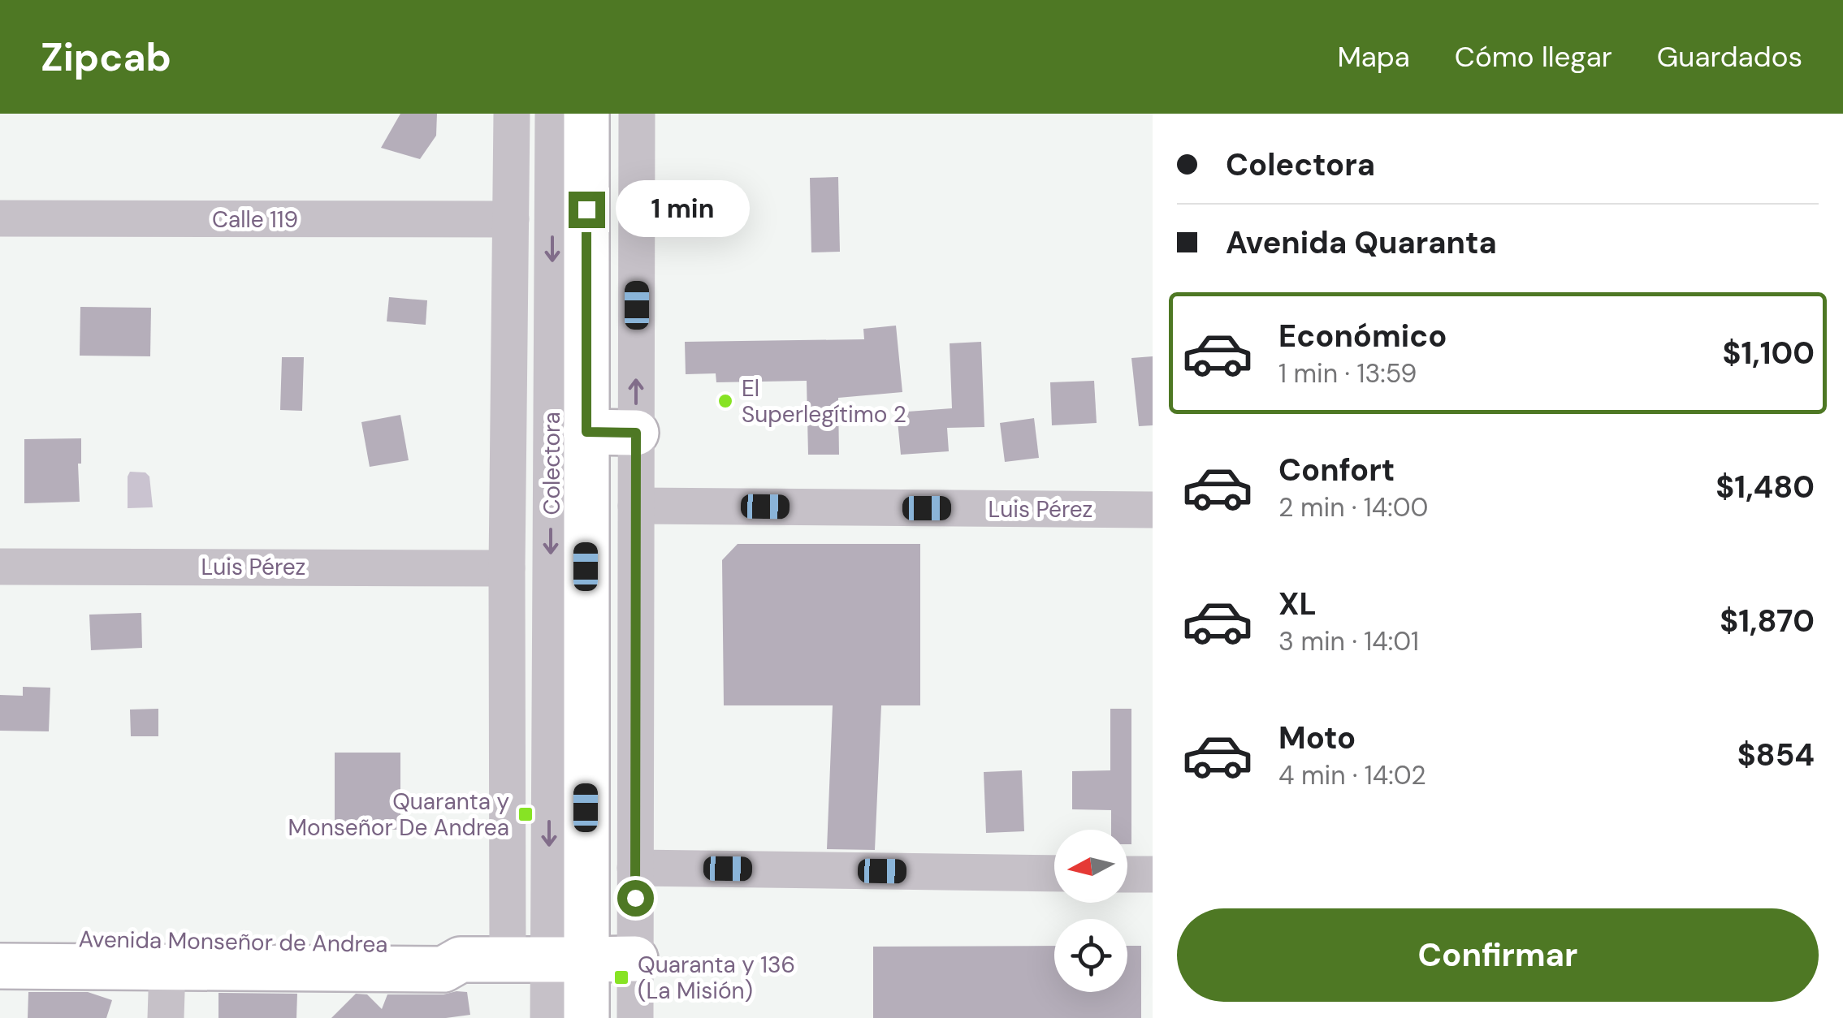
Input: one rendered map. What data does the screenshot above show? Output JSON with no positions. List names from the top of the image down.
{
  "streets": {
    "main road": ["Avenida Monseñor de Andrea"],
    "street": ["Calle 119", "Colectora", "Luis Pérez"]
  },
  "crossings": [
    ["Colectora", "Avenida Monseñor de Andrea"]
  ],
  "places": {
    "other": ["El Superlegítimo 2"],
    "transit": ["Quaranta y Monseñor De Andrea", "Quaranta y 136 (La Misión)"]
  },
  "north": "left",
  "page": {
    "header": "Zipcab",
    "nav": ["Mapa", "Cómo llegar", "Guardados"],
    "banner": ["Colectora", "Avenida Quaranta"],
    "bubble": "1 min",
    "list": [
      {
        "name": "Económico",
        "note": "1 min · 13:59",
        "value": "$1,100"
      },
      {
        "name": "Confort",
        "note": "2 min · 14:00",
        "value": "$1,480"
      },
      {
        "name": "XL",
        "note": "3 min · 14:01",
        "value": "$1,870"
      },
      {
        "name": "Moto",
        "note": "4 min · 14:02",
        "value": "$854"
      }
    ],
    "buttons": "Confirmar"
  }
}
